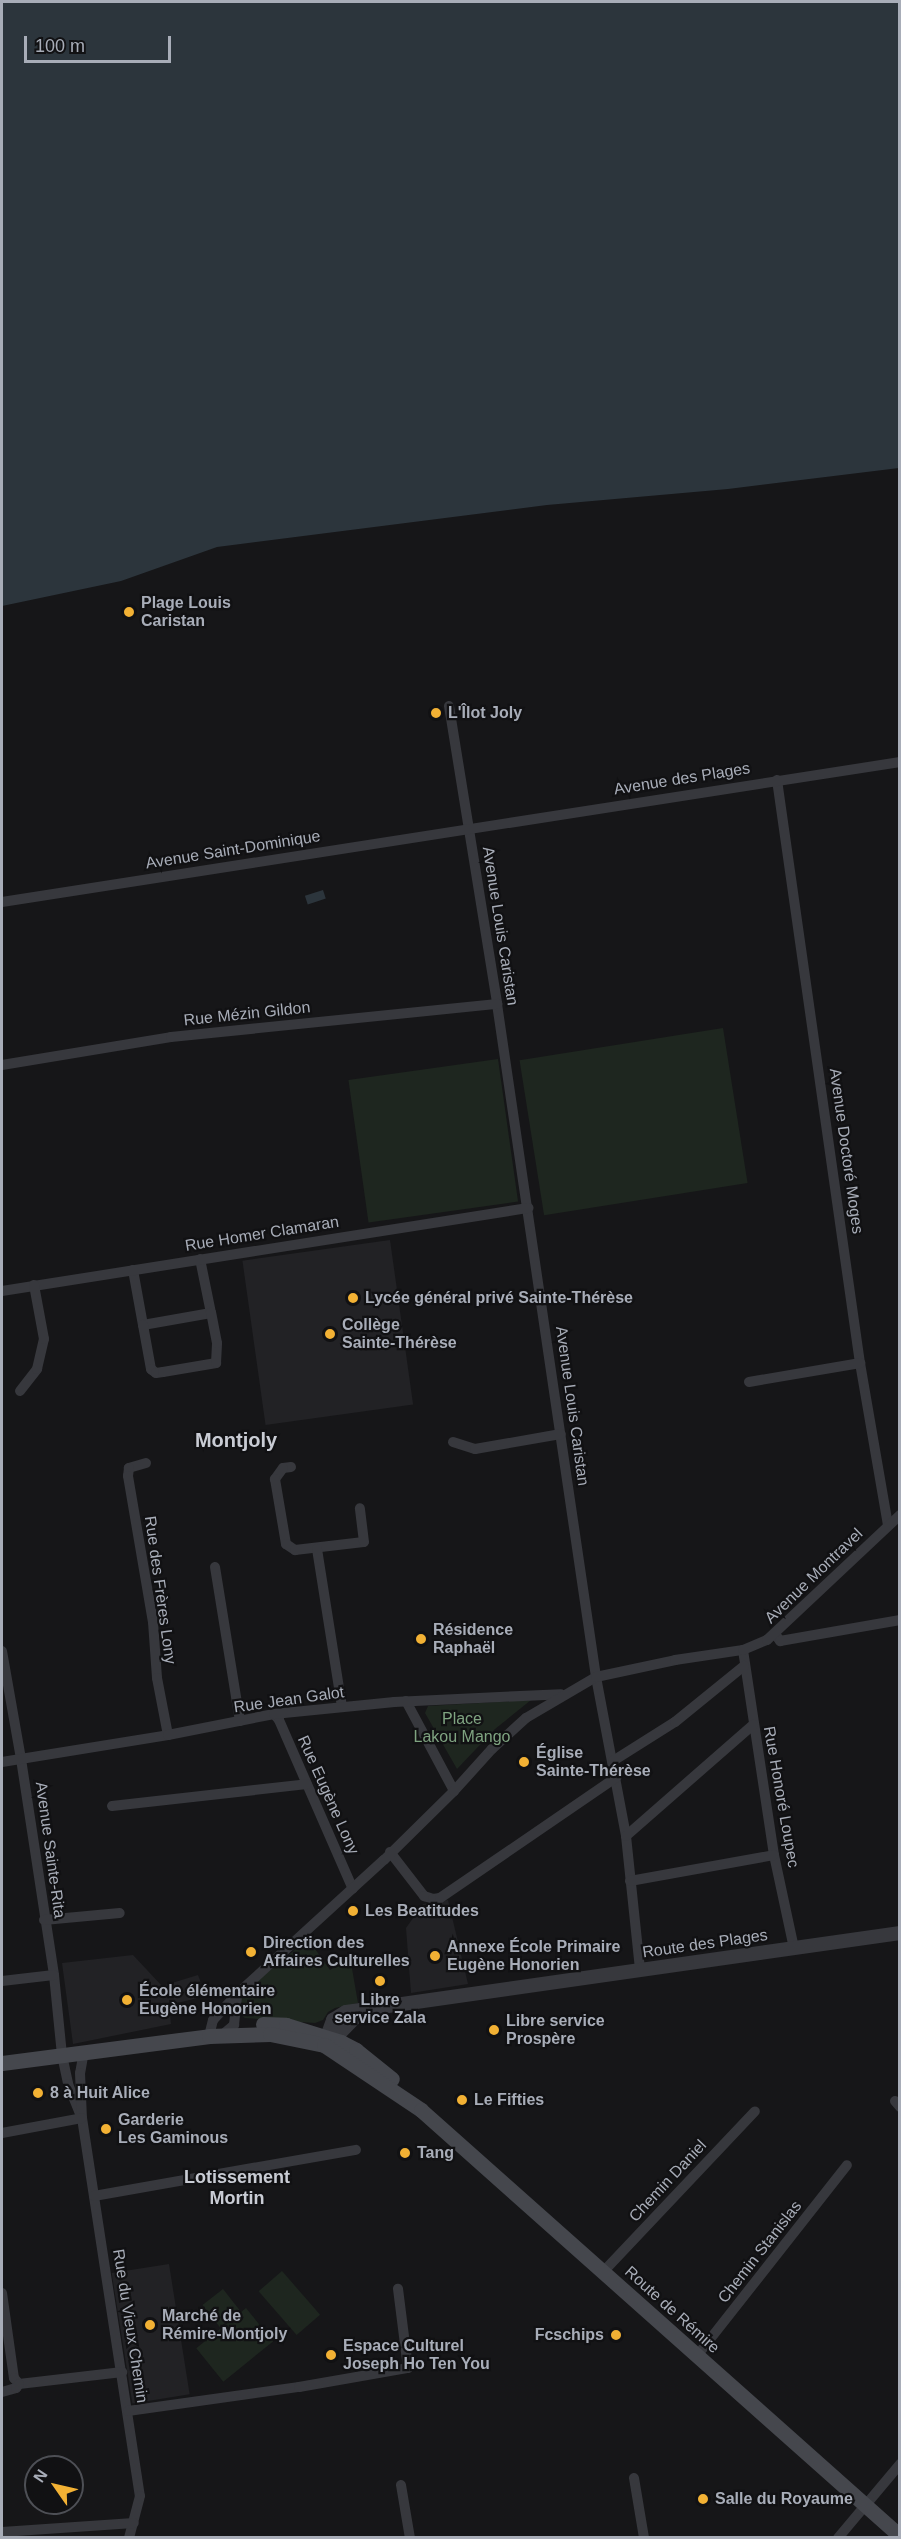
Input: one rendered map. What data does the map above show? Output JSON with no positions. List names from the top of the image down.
{
  "streets": {
    "main road": ["Route de Rémire"],
    "street": [
      "Avenue des Plages",
      "Avenue Saint-Dominique",
      "Avenue Louis Caristan",
      "Rue Mézin Gildon",
      "Avenue Doctoré Moges",
      "Rue Homer Clamaran",
      "Avenue Montravel",
      "Rue des Frères Lony",
      "Rue Jean Galot",
      "Rue Eugène Lony",
      "Rue Honoré Loupec",
      "Avenue Sainte-Rita",
      "Route des Plages",
      "Chemin Daniel",
      "Chemin Stanislas",
      "Rue du Vieux Chemin"
    ]
  },
  "crossings": [
    ["Avenue des Plages", "Avenue Saint-Dominique"],
    ["Avenue des Plages", "Avenue Louis Caristan"],
    ["Avenue des Plages", "Avenue Doctoré Moges"],
    ["Avenue Saint-Dominique", "Avenue Louis Caristan"],
    ["Avenue Louis Caristan", "Rue Mézin Gildon"],
    ["Avenue Louis Caristan", "Rue Homer Clamaran"],
    ["Avenue Louis Caristan", "Avenue Montravel"],
    ["Avenue Louis Caristan", "Route des Plages"],
    ["Avenue Doctoré Moges", "Avenue Montravel"],
    ["Avenue Montravel", "Rue Jean Galot"],
    ["Avenue Montravel", "Rue Eugène Lony"],
    ["Avenue Montravel", "Rue Honoré Loupec"],
    ["Avenue Montravel", "Route de Rémire"],
    ["Rue des Frères Lony", "Rue Jean Galot"],
    ["Rue Jean Galot", "Rue Eugène Lony"],
    ["Rue Jean Galot", "Avenue Sainte-Rita"],
    ["Rue Honoré Loupec", "Route des Plages"],
    ["Avenue Sainte-Rita", "Rue du Vieux Chemin"],
    ["Route des Plages", "Route de Rémire"],
    ["Chemin Daniel", "Route de Rémire"],
    ["Chemin Stanislas", "Route de Rémire"]
  ],
  "districts": ["Montjoly", "Lotissement Mortin"],
  "parks": ["Place Lakou Mango"],
  "places": [
    "Plage Louis Caristan",
    "L'Îlot Joly",
    "Lycée général privé Sainte-Thérèse",
    "Collège Sainte-Thérèse",
    "Résidence Raphaël",
    "Église Sainte-Thérèse",
    "Les Beatitudes",
    "Direction des Affaires Culturelles",
    "Annexe École Primaire Eugène Honorien",
    "Libre service Zala",
    "École élémentaire Eugène Honorien",
    "Libre service Prospère",
    "8 à Huit Alice",
    "Le Fifties",
    "Garderie Les Gaminous",
    "Tang",
    "Marché de Rémire-Montjoly",
    "Fcschips",
    "Espace Culturel Joseph Ho Ten You",
    "Salle du Royaume"
  ],
  "scale_bar": "100 m",
  "north": "top left"
}
